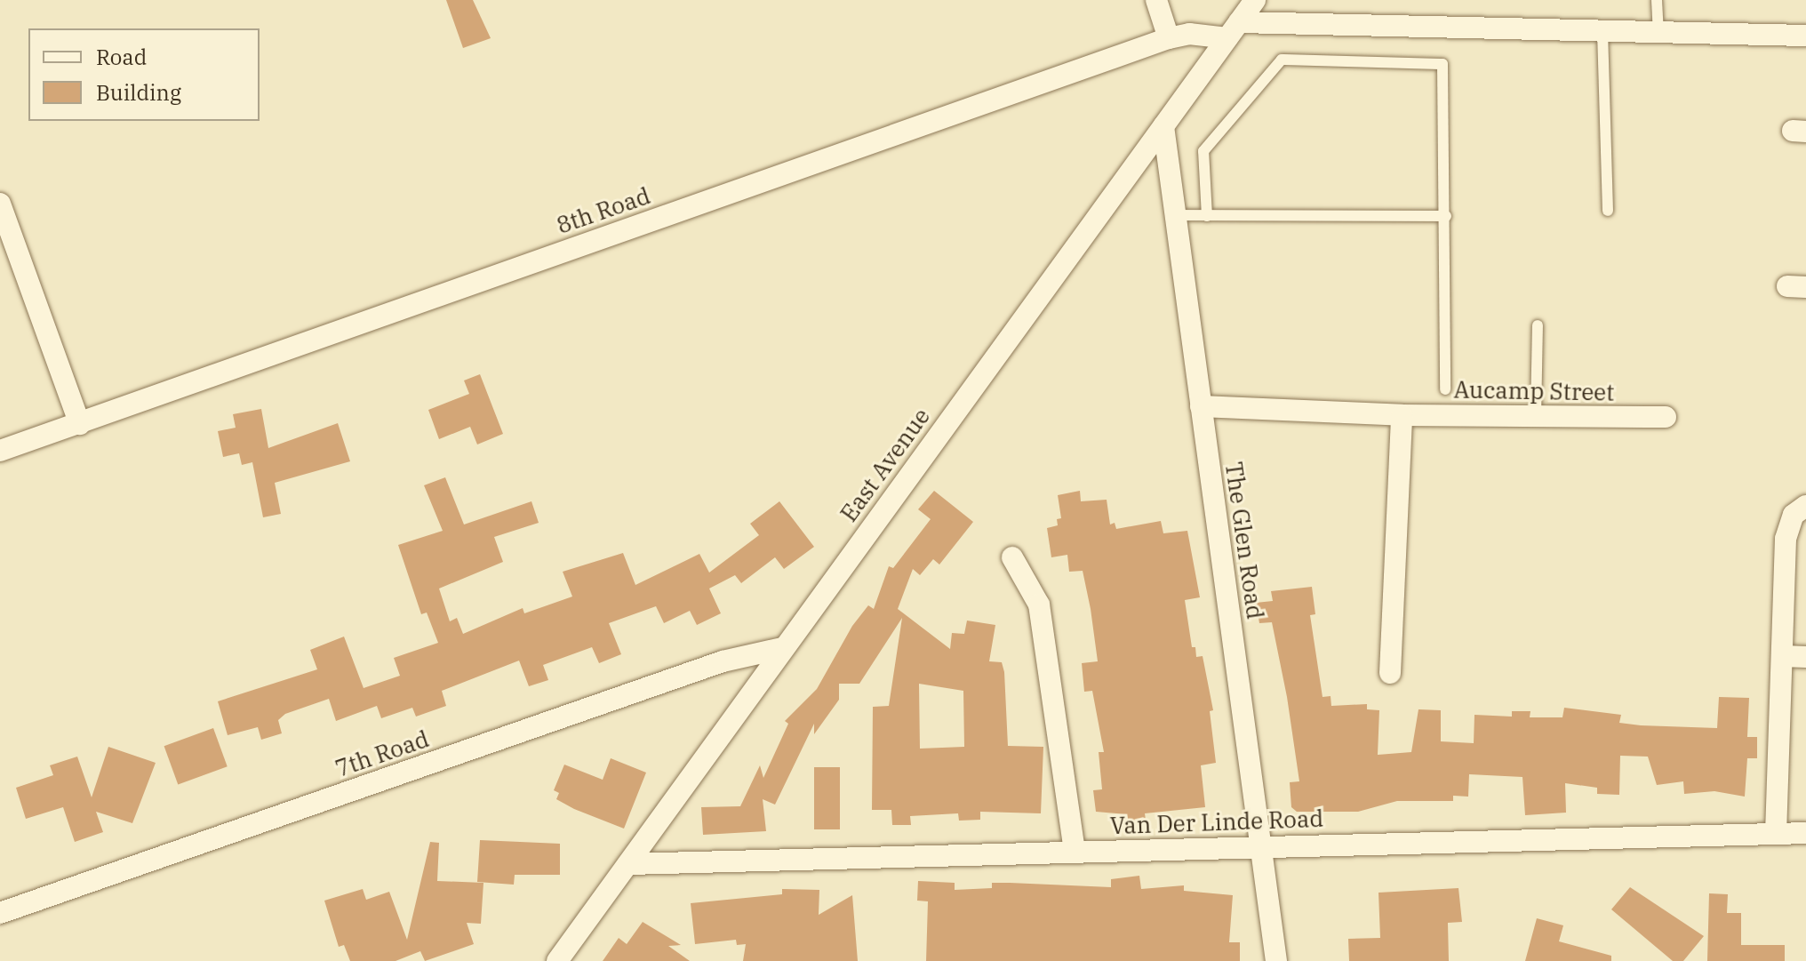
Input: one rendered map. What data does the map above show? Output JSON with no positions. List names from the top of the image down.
{
  "streets": {
    "street": [
      "8th Road",
      "Aucamp Street",
      "East Avenue",
      "The Glen Road",
      "7th Road",
      "Van Der Linde Road"
    ]
  },
  "crossings": [
    ["8th Road", "East Avenue"],
    ["Aucamp Street", "The Glen Road"],
    ["East Avenue", "The Glen Road"],
    ["East Avenue", "7th Road"],
    ["East Avenue", "Van Der Linde Road"],
    ["The Glen Road", "Van Der Linde Road"]
  ],
  "legend": ["Road", "Building"]
}
